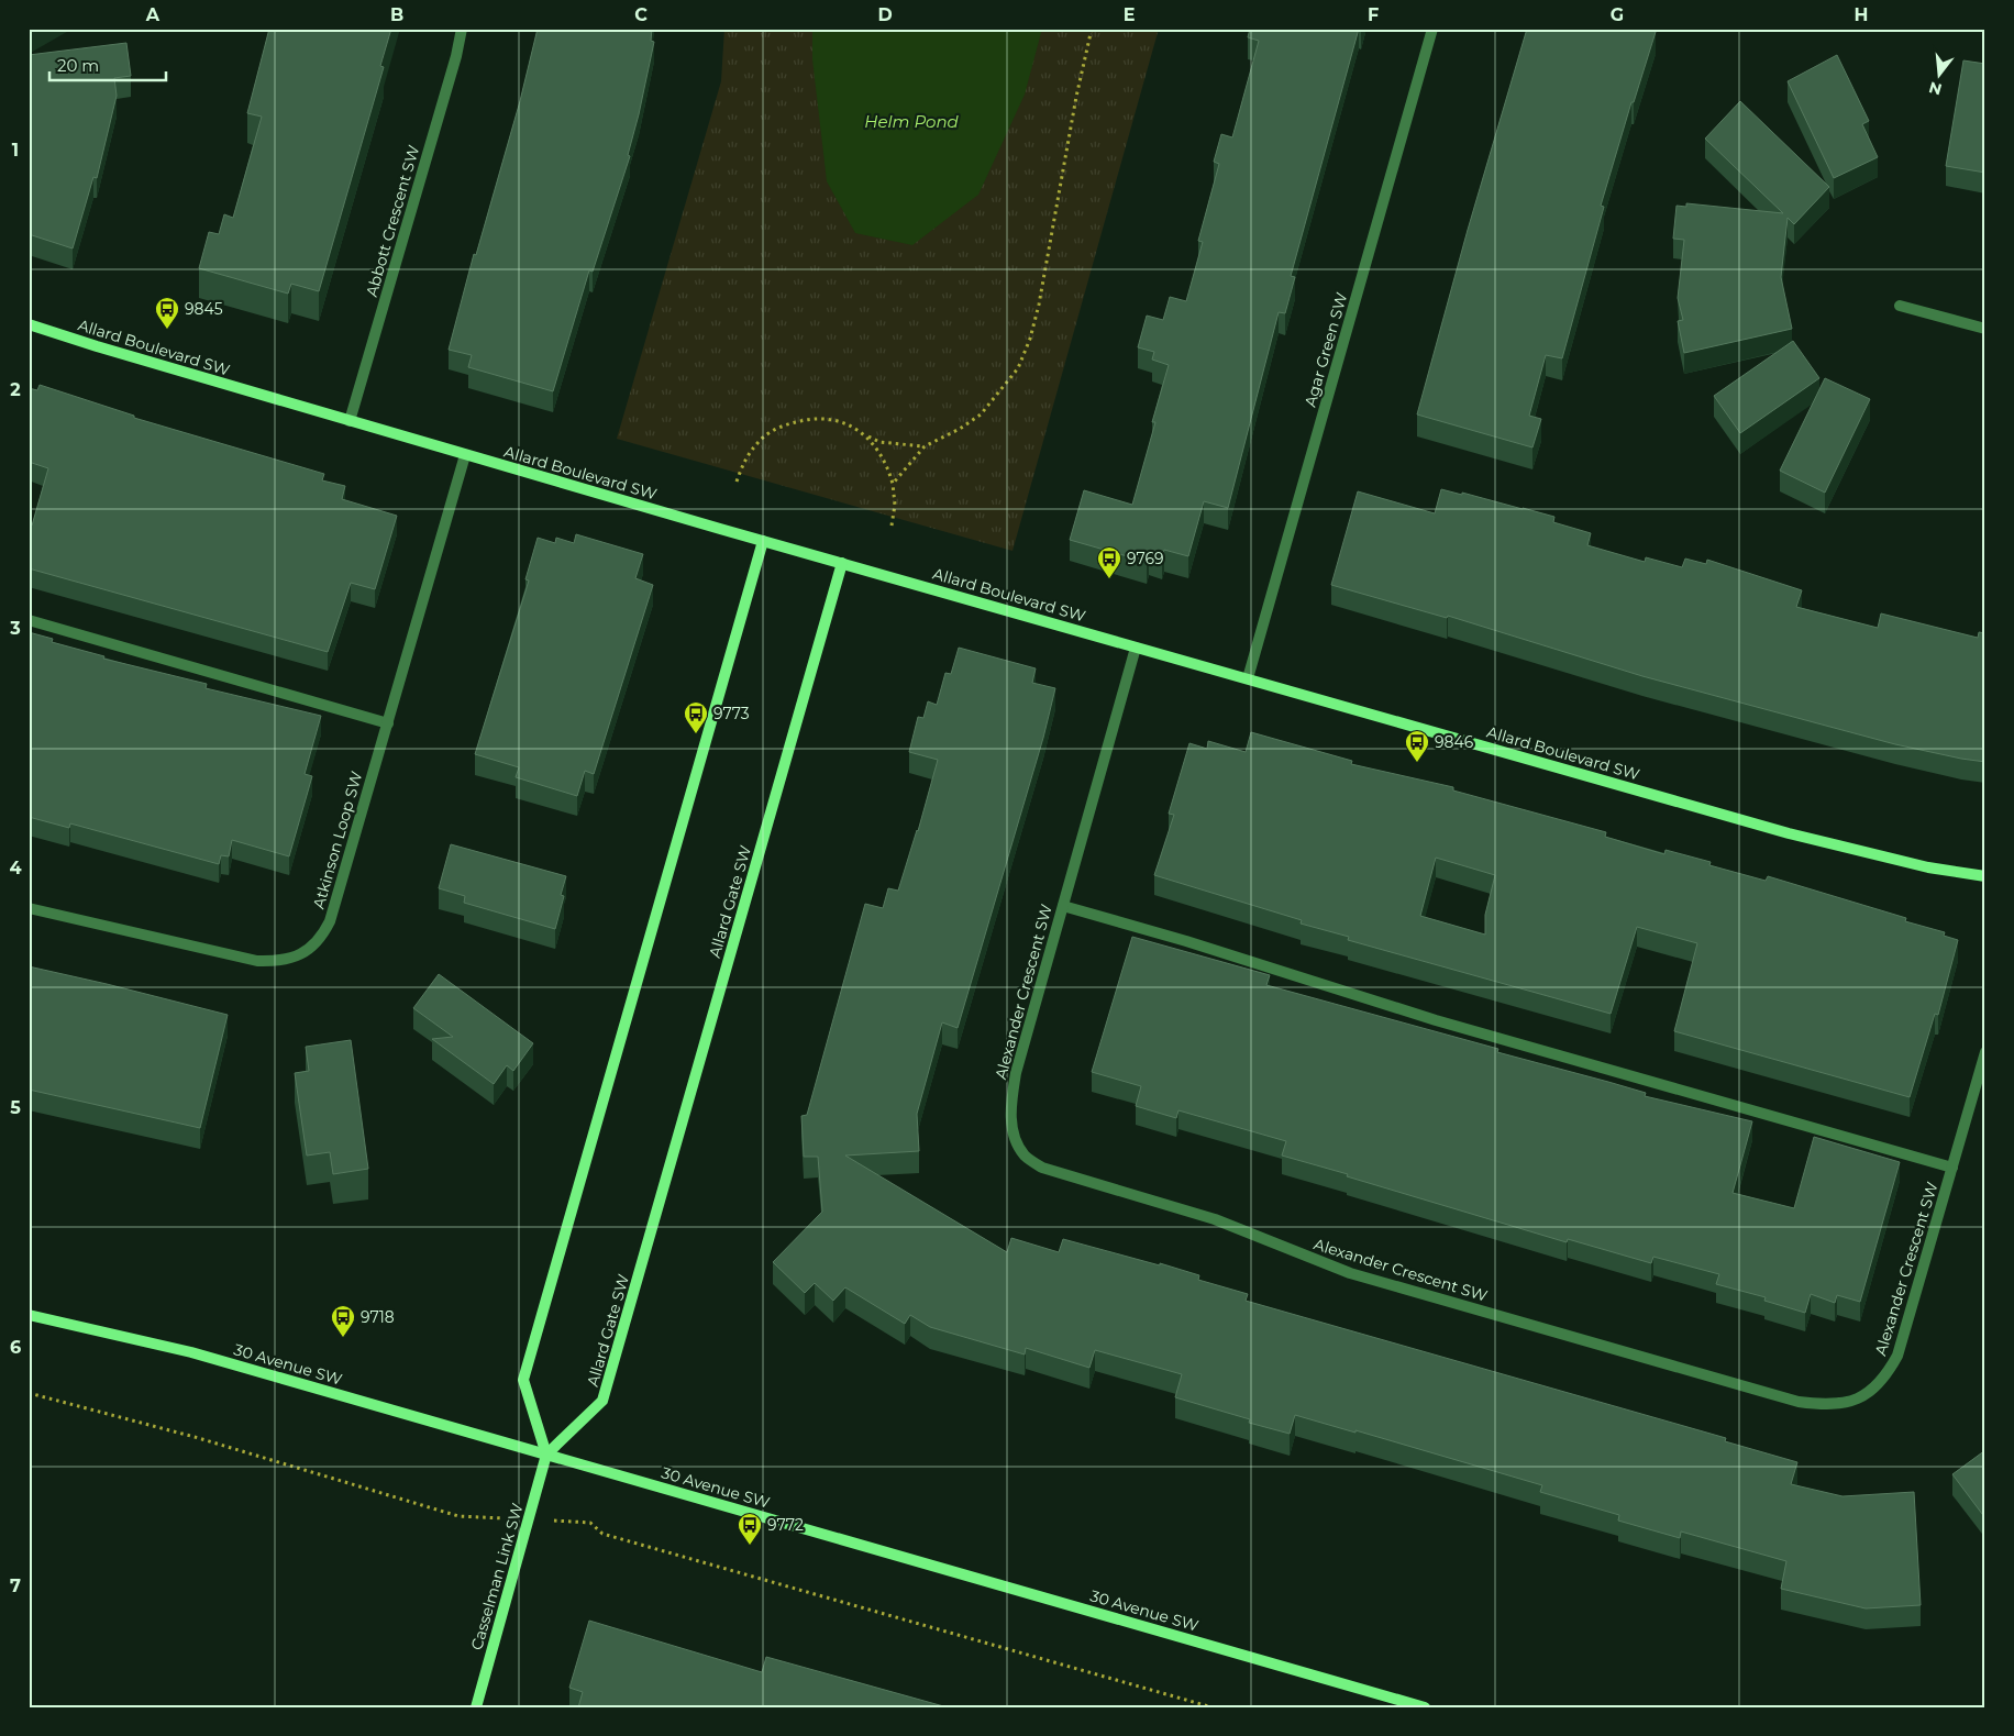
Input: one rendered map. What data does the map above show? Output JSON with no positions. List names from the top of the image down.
{
  "streets": {
    "street": [
      "Abbott Crescent SW",
      "Allard Boulevard SW",
      "Agar Green SW",
      "Atkinson Loop SW",
      "Allard Gate SW",
      "Alexander Crescent SW",
      "30 Avenue SW",
      "Casselman Link SW"
    ]
  },
  "crossings": [
    ["Abbott Crescent SW", "Allard Boulevard SW"],
    ["Allard Boulevard SW", "Agar Green SW"],
    ["Allard Boulevard SW", "Atkinson Loop SW"],
    ["Allard Boulevard SW", "Allard Gate SW"],
    ["Allard Boulevard SW", "Alexander Crescent SW"],
    ["Allard Gate SW", "30 Avenue SW"],
    ["Allard Gate SW", "Casselman Link SW"],
    ["30 Avenue SW", "Casselman Link SW"]
  ],
  "water": ["Helm Pond"],
  "places": {
    "bus stop": [
      "9845",
      "9769",
      "9773",
      "9846",
      "9718",
      "9772"
    ]
  },
  "scale_bar": "20 m",
  "north": "bottom",
  "grid": {
    "columns": [
      "A",
      "B",
      "C",
      "D",
      "E",
      "F",
      "G",
      "H"
    ],
    "rows": [
      "1",
      "2",
      "3",
      "4",
      "5",
      "6",
      "7"
    ]
  }
}
